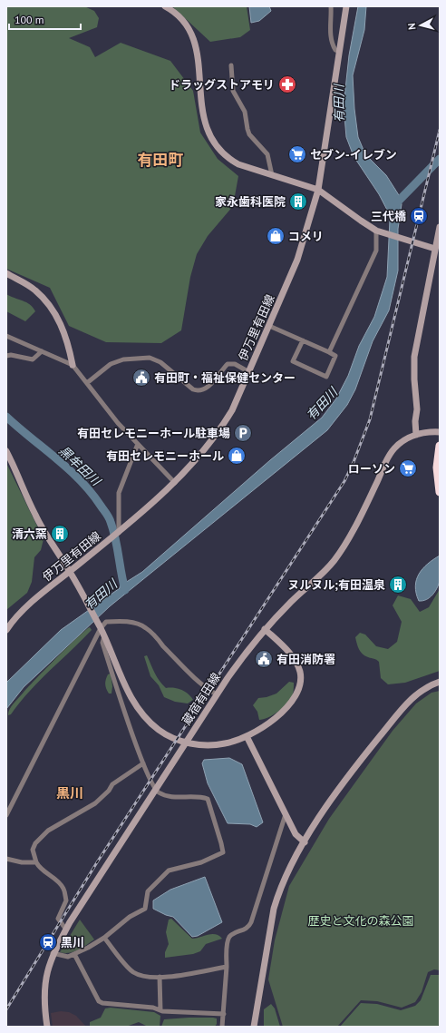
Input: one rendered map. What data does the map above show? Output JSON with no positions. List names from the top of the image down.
{
  "streets": {
    "street": ["伊万里有田線", "蔵宿有田線"]
  },
  "districts": ["有田町", "黒川"],
  "water": ["有田川", "黒牟田川"],
  "parks": ["歴史と文化の森公園"],
  "places": {
    "pharmacy": ["ドラッグストアモリ"],
    "supermarket": ["セブン-イレブン", "ローソン"],
    "building": ["家永歯科医院", "清六窯", "ヌルヌル;有田温泉"],
    "station": ["三代橋", "黒川"],
    "shop": ["コメリ", "有田セレモニーホール"],
    "public building": ["有田町・福祉保健センター", "有田消防署"],
    "parking": ["有田セレモニーホール駐車場"]
  },
  "scale_bar": "100 m",
  "north": "left"
}
